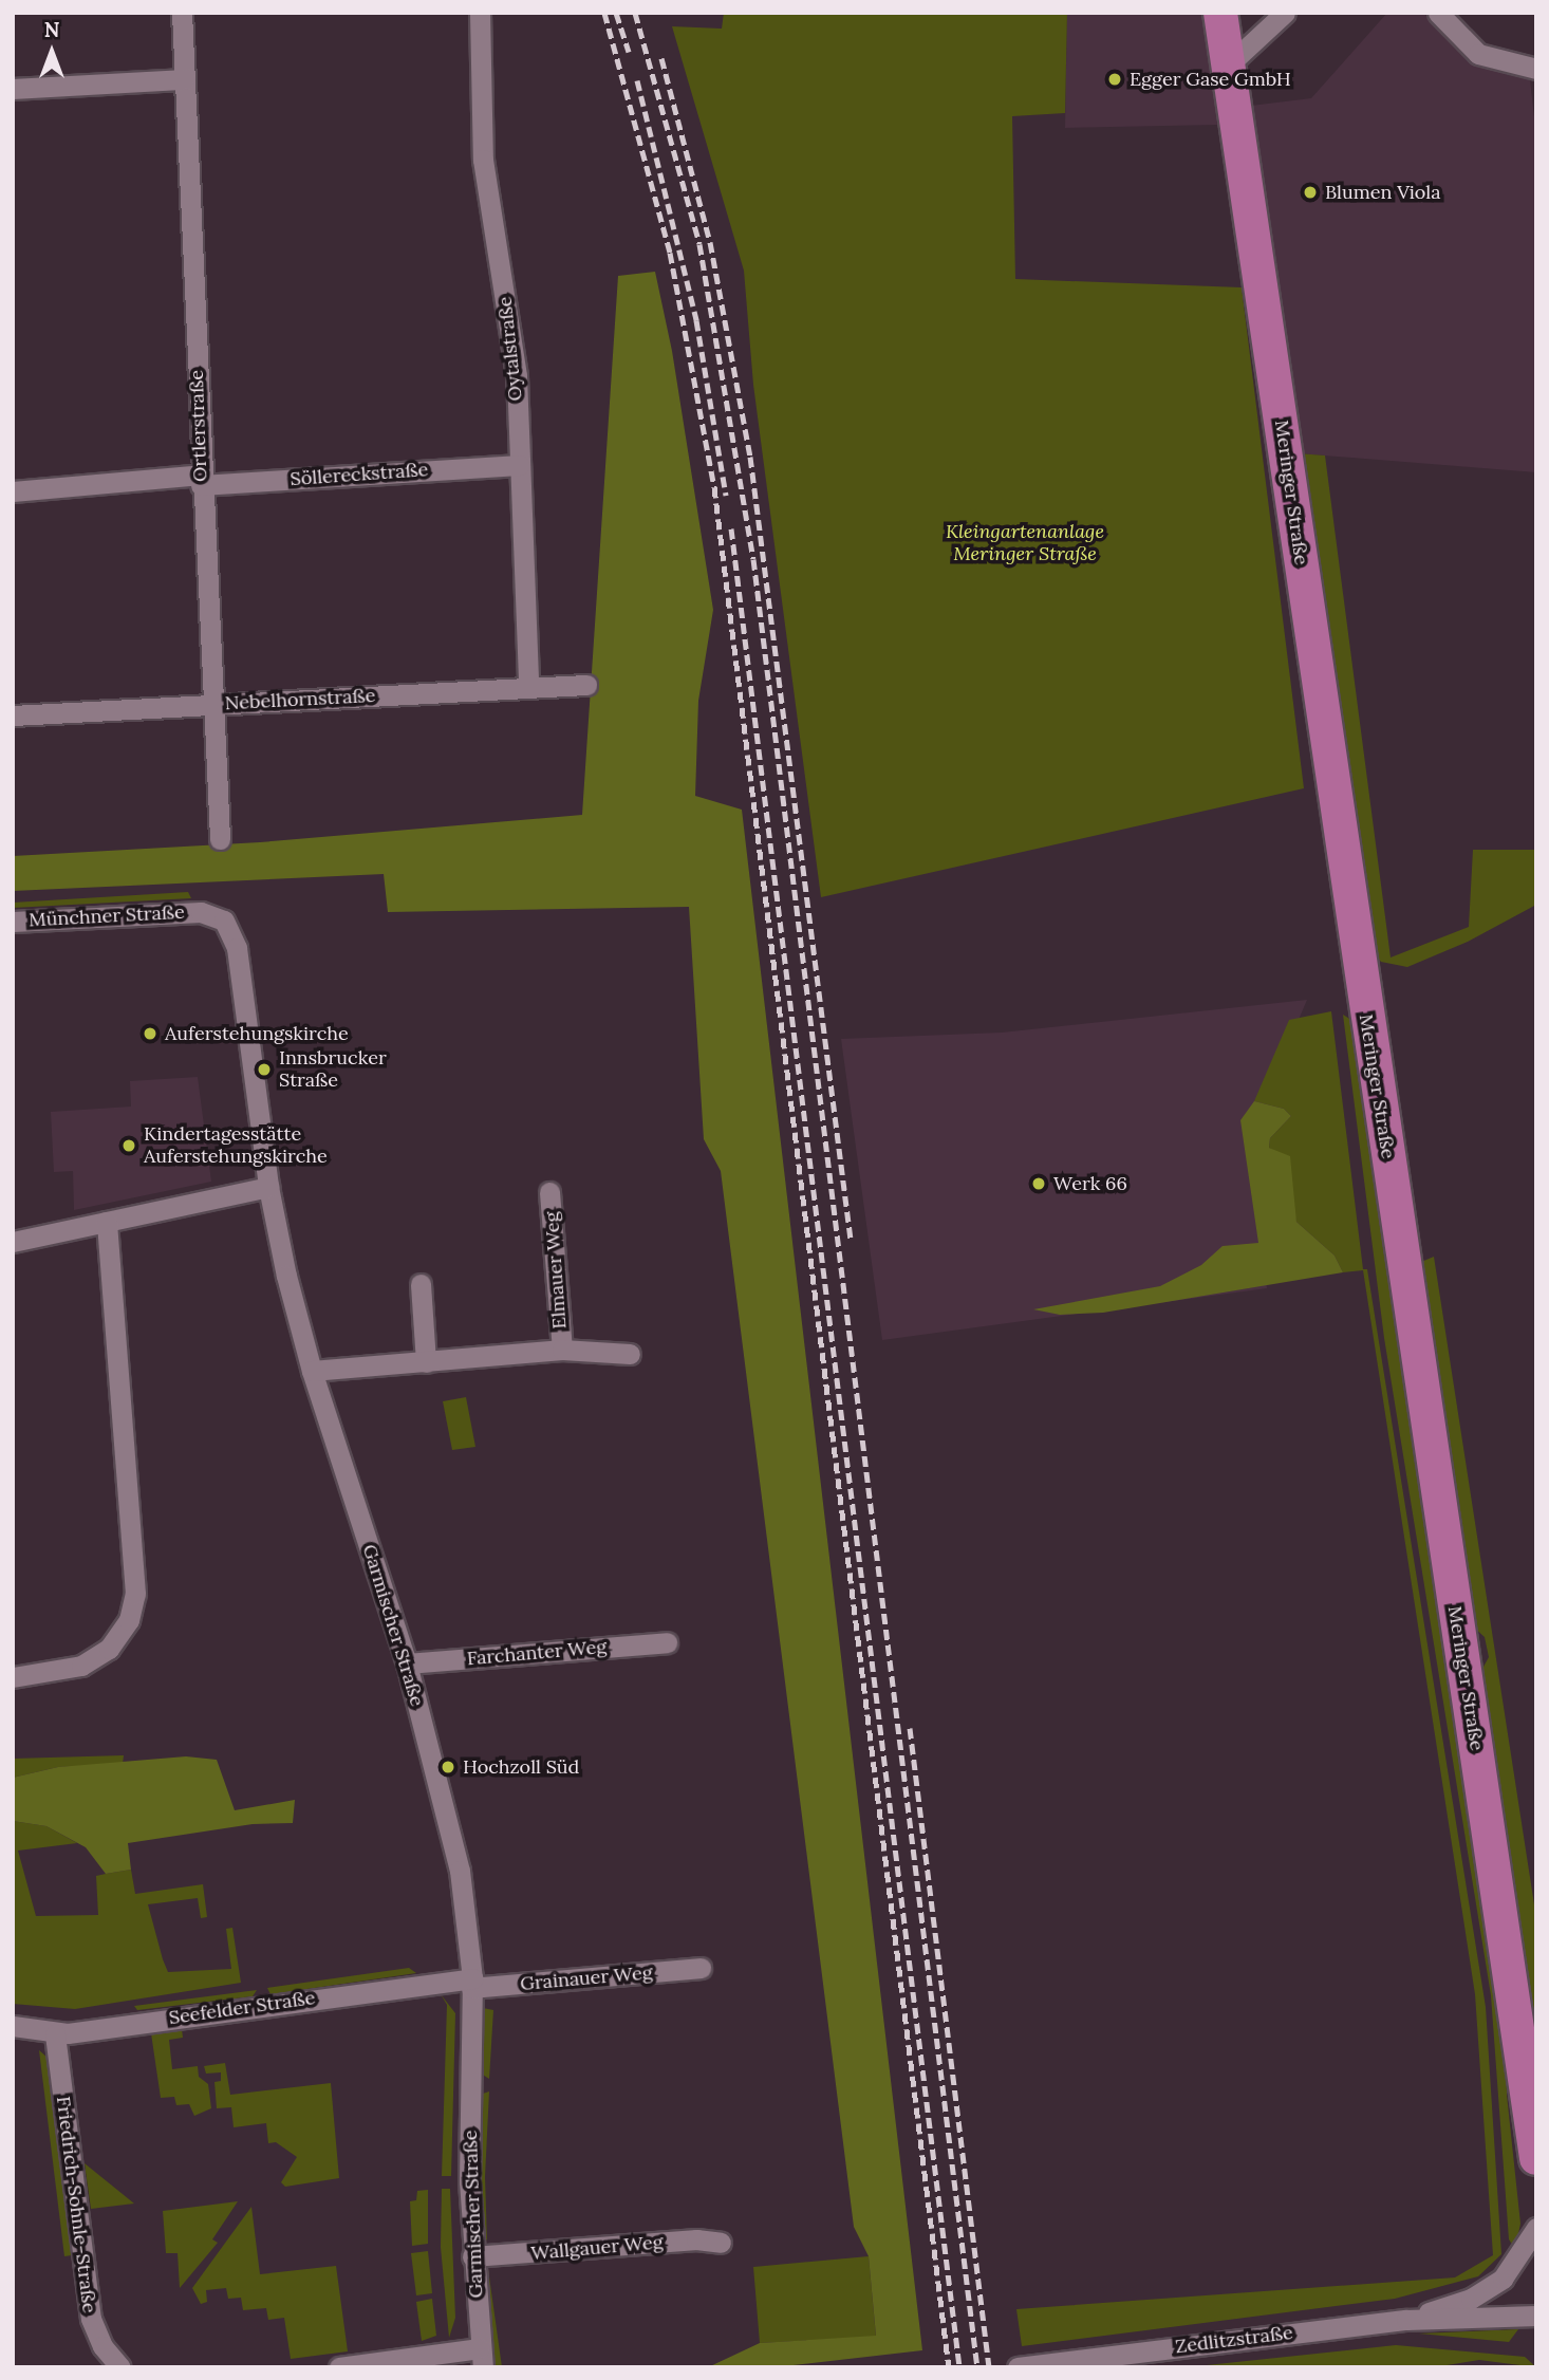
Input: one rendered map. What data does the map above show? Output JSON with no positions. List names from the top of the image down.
{
  "streets": {
    "main road": ["Meringer Straße"],
    "street": [
      "Oytalstraße",
      "Ortlerstraße",
      "Söllereckstraße",
      "Nebelhornstraße",
      "Münchner Straße",
      "Elmauer Weg",
      "Garmischer Straße",
      "Farchanter Weg",
      "Grainauer Weg",
      "Seefelder Straße",
      "Friedrich-Sohnle-Straße",
      "Wallgauer Weg",
      "Zedlitzstraße"
    ]
  },
  "crossings": [
    ["Oytalstraße", "Söllereckstraße"],
    ["Oytalstraße", "Nebelhornstraße"],
    ["Ortlerstraße", "Söllereckstraße"],
    ["Ortlerstraße", "Nebelhornstraße"],
    ["Münchner Straße", "Garmischer Straße"],
    ["Elmauer Weg", "Garmischer Straße"],
    ["Garmischer Straße", "Farchanter Weg"],
    ["Garmischer Straße", "Grainauer Weg"],
    ["Garmischer Straße", "Seefelder Straße"],
    ["Garmischer Straße", "Wallgauer Weg"],
    ["Grainauer Weg", "Seefelder Straße"],
    ["Seefelder Straße", "Friedrich-Sohnle-Straße"]
  ],
  "parks": ["Kleingartenanlage Meringer Straße"],
  "places": [
    "Egger Gase GmbH",
    "Blumen Viola",
    "Auferstehungskirche",
    "Innsbrucker Straße",
    "Kindertagesstätte Auferstehungskirche",
    "Werk 66",
    "Hochzoll Süd"
  ],
  "north": "top"
}
